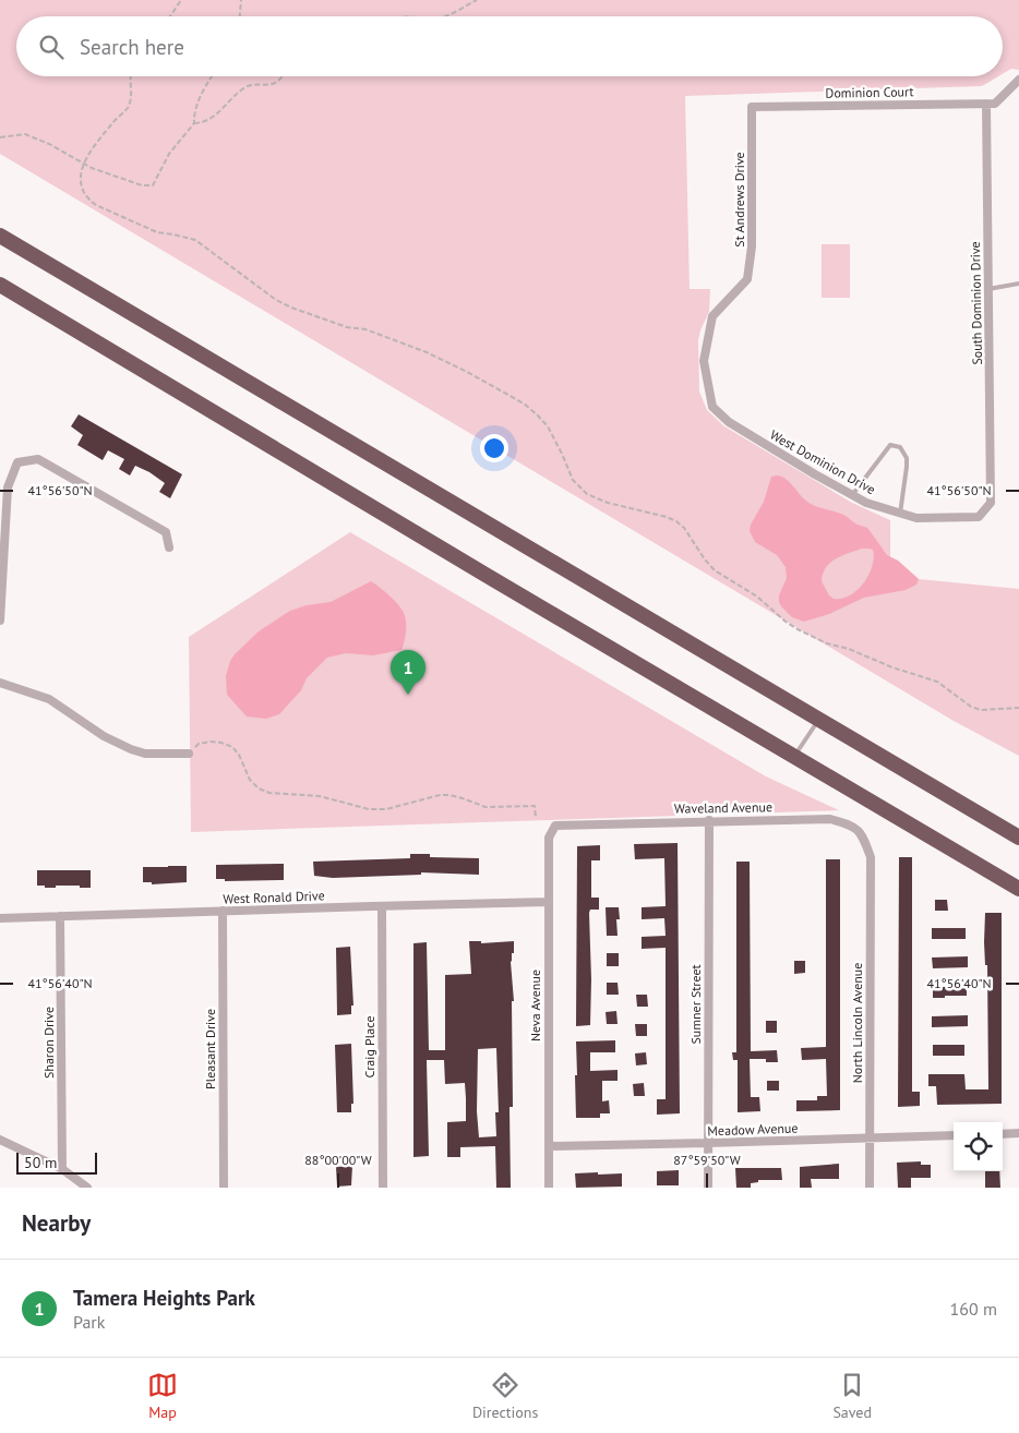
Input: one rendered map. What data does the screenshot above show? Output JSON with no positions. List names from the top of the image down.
{
  "streets": {
    "street": [
      "Dominion Court",
      "St Andrews Drive",
      "South Dominion Drive",
      "West Dominion Drive",
      "Waveland Avenue",
      "West Ronald Drive",
      "Sumner Street",
      "Neva Avenue",
      "North Lincoln Avenue",
      "Sharon Drive",
      "Craig Place",
      "Pleasant Drive",
      "Meadow Avenue"
    ]
  },
  "crossings": [
    ["Dominion Court", "St Andrews Drive"],
    ["Dominion Court", "South Dominion Drive"],
    ["St Andrews Drive", "West Dominion Drive"],
    ["South Dominion Drive", "West Dominion Drive"],
    ["Waveland Avenue", "Sumner Street"],
    ["Waveland Avenue", "Neva Avenue"],
    ["Waveland Avenue", "North Lincoln Avenue"],
    ["West Ronald Drive", "Neva Avenue"],
    ["West Ronald Drive", "Sharon Drive"],
    ["West Ronald Drive", "Craig Place"],
    ["West Ronald Drive", "Pleasant Drive"],
    ["Sumner Street", "Meadow Avenue"],
    ["Neva Avenue", "Meadow Avenue"],
    ["North Lincoln Avenue", "Meadow Avenue"]
  ],
  "scale_bar": "50 m",
  "page": {
    "search": "Search here",
    "pins": "1",
    "scale": "50 m",
    "heading": "Nearby",
    "list": [
      {
        "mark": "1",
        "name": "Tamera Heights Park",
        "note": "Park",
        "value": "160 m"
      }
    ],
    "nav": ["Map", "Directions", "Saved"]
  },
  "coordinates": [
    "41°56'50\"N",
    "41°56'40\"N",
    "88°00'00\"W",
    "87°59'50\"W"
  ]
}
